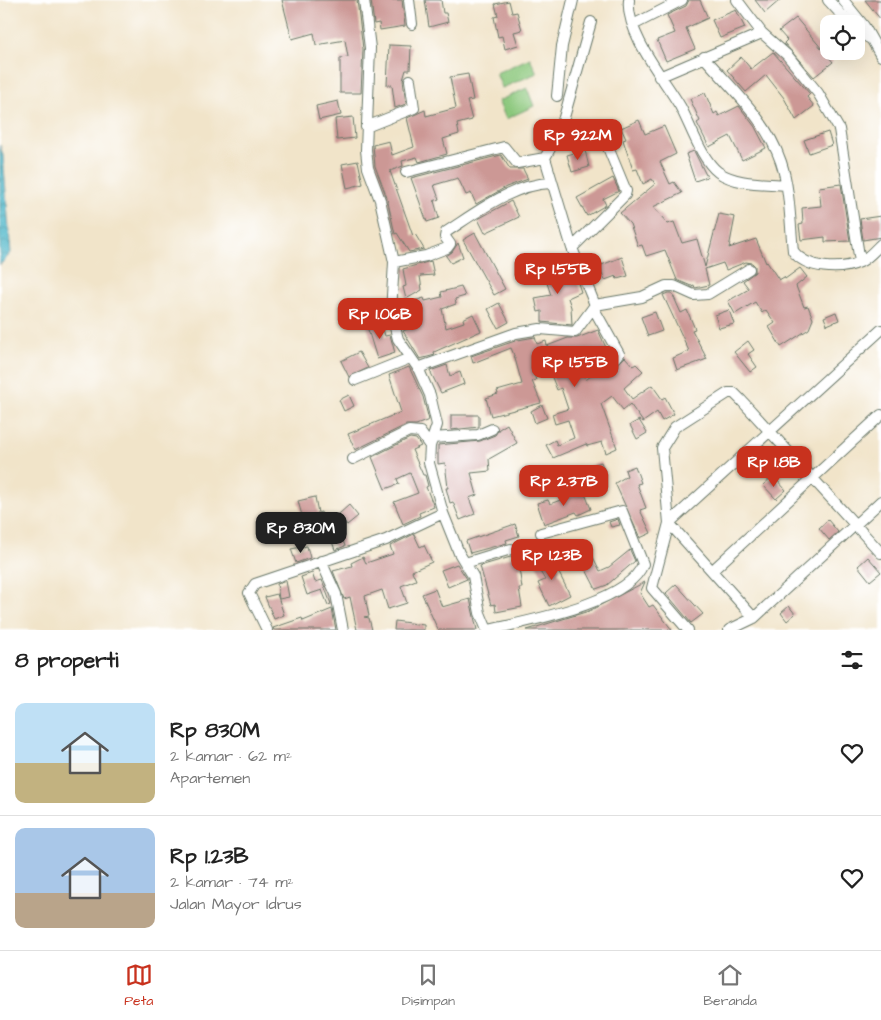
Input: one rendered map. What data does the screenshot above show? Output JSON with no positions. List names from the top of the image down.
{
  "page": {
    "price": [
      "Rp 922M",
      "Rp 1.55B",
      "Rp 1.06B",
      "Rp 1.55B",
      "Rp 1.8B",
      "Rp 2.37B",
      "Rp 830M",
      "Rp 1.23B"
    ],
    "heading": "8 properti",
    "list": [
      {
        "name": "Rp 830M",
        "note": "2 kamar · 62 m² · Apartemen"
      },
      {
        "name": "Rp 1.23B",
        "note": "2 kamar · 74 m² · Jalan Mayor Idrus"
      }
    ],
    "tabs": ["Peta", "Disimpan", "Beranda"]
  }
}
